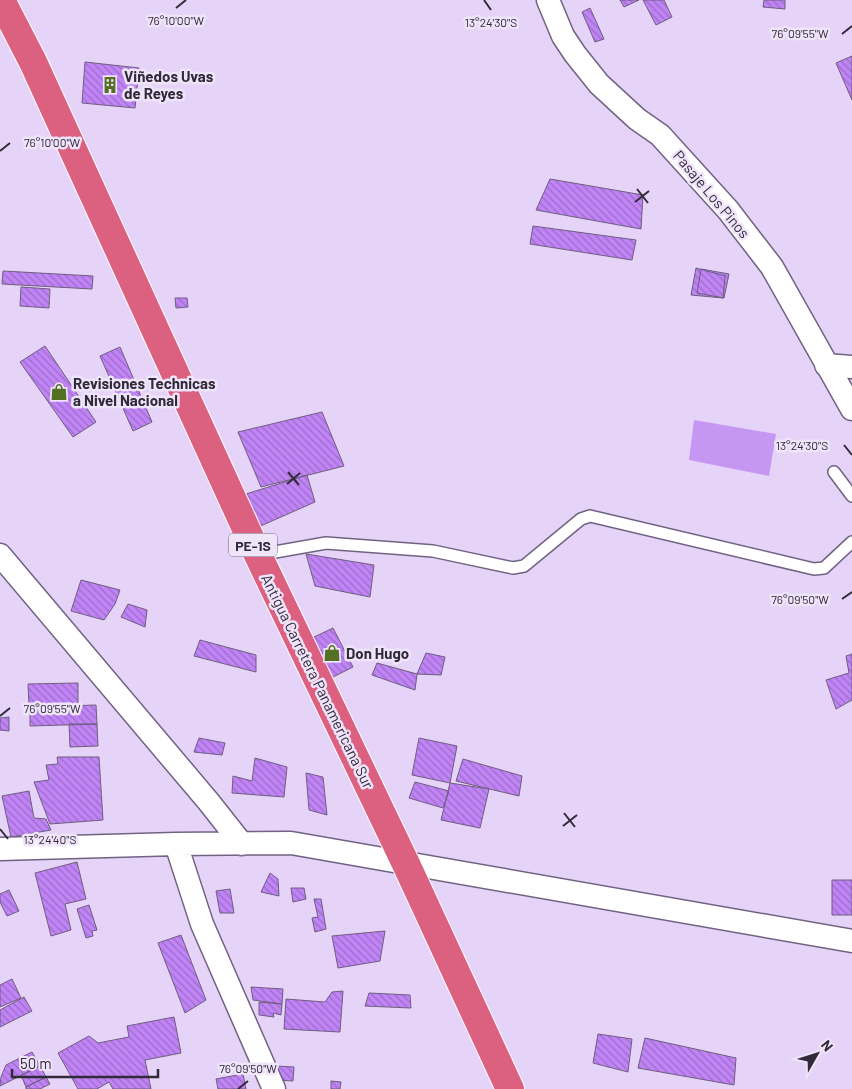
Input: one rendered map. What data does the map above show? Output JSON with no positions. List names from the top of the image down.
{
  "streets": {
    "highway": ["PE-1S", "Antigua Carretera Panamericana Sur"],
    "street": ["Pasaje Los Pinos"]
  },
  "places": {
    "building": ["Viñedos Uvas de Reyes"],
    "shop": ["Revisiones Technicas a Nivel Nacional", "Don Hugo"]
  },
  "scale_bar": "50 m",
  "north": "top right",
  "coordinates": [
    "76°10'00\"W",
    "13°24'30\"S",
    "76°09'55\"W",
    "76°09'50\"W",
    "13°24'40\"S"
  ]
}
